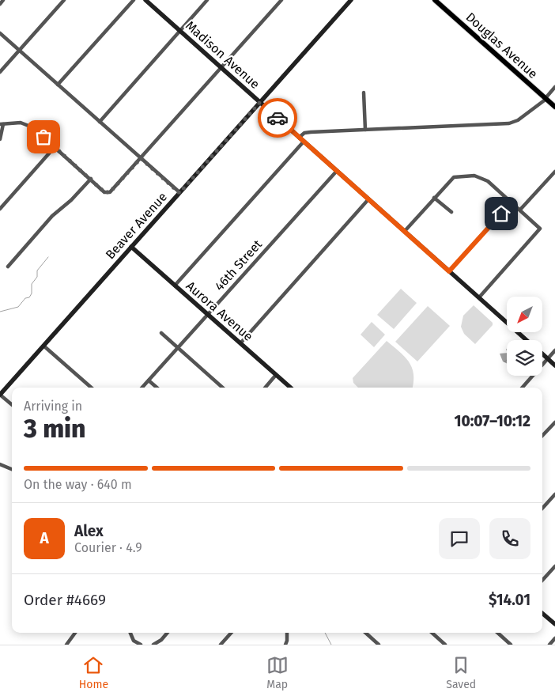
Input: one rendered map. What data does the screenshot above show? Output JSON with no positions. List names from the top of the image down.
{
  "streets": {
    "main road": ["Douglas Avenue"],
    "street": [
      "Madison Avenue",
      "Beaver Avenue",
      "46th Street",
      "Aurora Avenue"
    ]
  },
  "crossings": [
    ["Madison Avenue", "Beaver Avenue"],
    ["Madison Avenue", "46th Street"],
    ["Beaver Avenue", "Aurora Avenue"],
    ["46th Street", "Aurora Avenue"]
  ],
  "north": "bottom left",
  "page": {
    "heading": ["3 min", "Arriving in", "10:07–10:12"],
    "panel": [
      "Alex",
      "Courier · 4.9",
      "Order #4669",
      "$14.01"
    ],
    "bar": "On the way · 640 m",
    "round": "A",
    "tabs": ["Home", "Map", "Saved"]
  }
}
